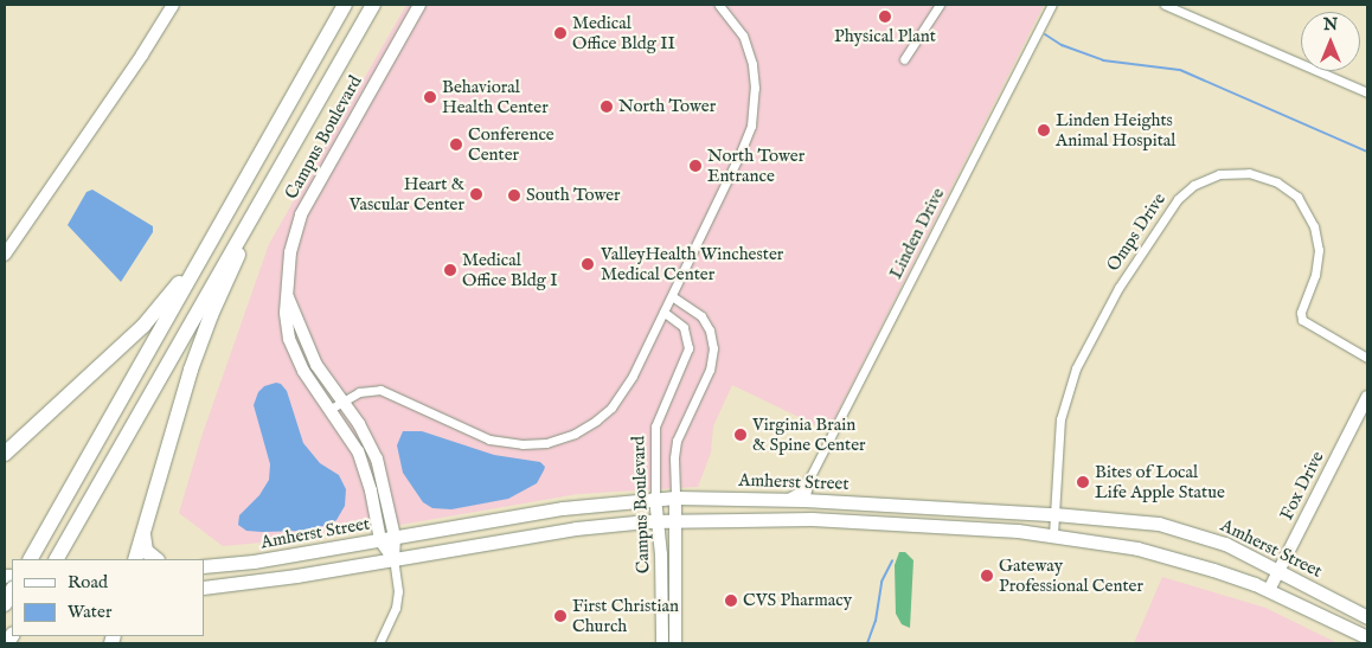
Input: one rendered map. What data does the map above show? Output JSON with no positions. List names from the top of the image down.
{
  "streets": {
    "main road": ["Amherst Street"],
    "street": [
      "Campus Boulevard",
      "Omps Drive",
      "Linden Drive",
      "Fox Drive"
    ]
  },
  "crossings": [
    ["Campus Boulevard", "Amherst Street"],
    ["Omps Drive", "Amherst Street"],
    ["Linden Drive", "Amherst Street"],
    ["Amherst Street", "Fox Drive"]
  ],
  "places": [
    "Physical Plant",
    "Medical Office Bldg II",
    "Behavioral Health Center",
    "North Tower",
    "Linden Heights Animal Hospital",
    "Conference Center",
    "North Tower Entrance",
    "Heart & Vascular Center",
    "South Tower",
    "ValleyHealth Winchester Medical Center",
    "Medical Office Bldg I",
    "Virginia Brain & Spine Center",
    "Bites of Local Life Apple Statue",
    "Gateway Professional Center",
    "CVS Pharmacy",
    "First Christian Church"
  ],
  "legend": ["Road", "Water"],
  "north": "top"
}
